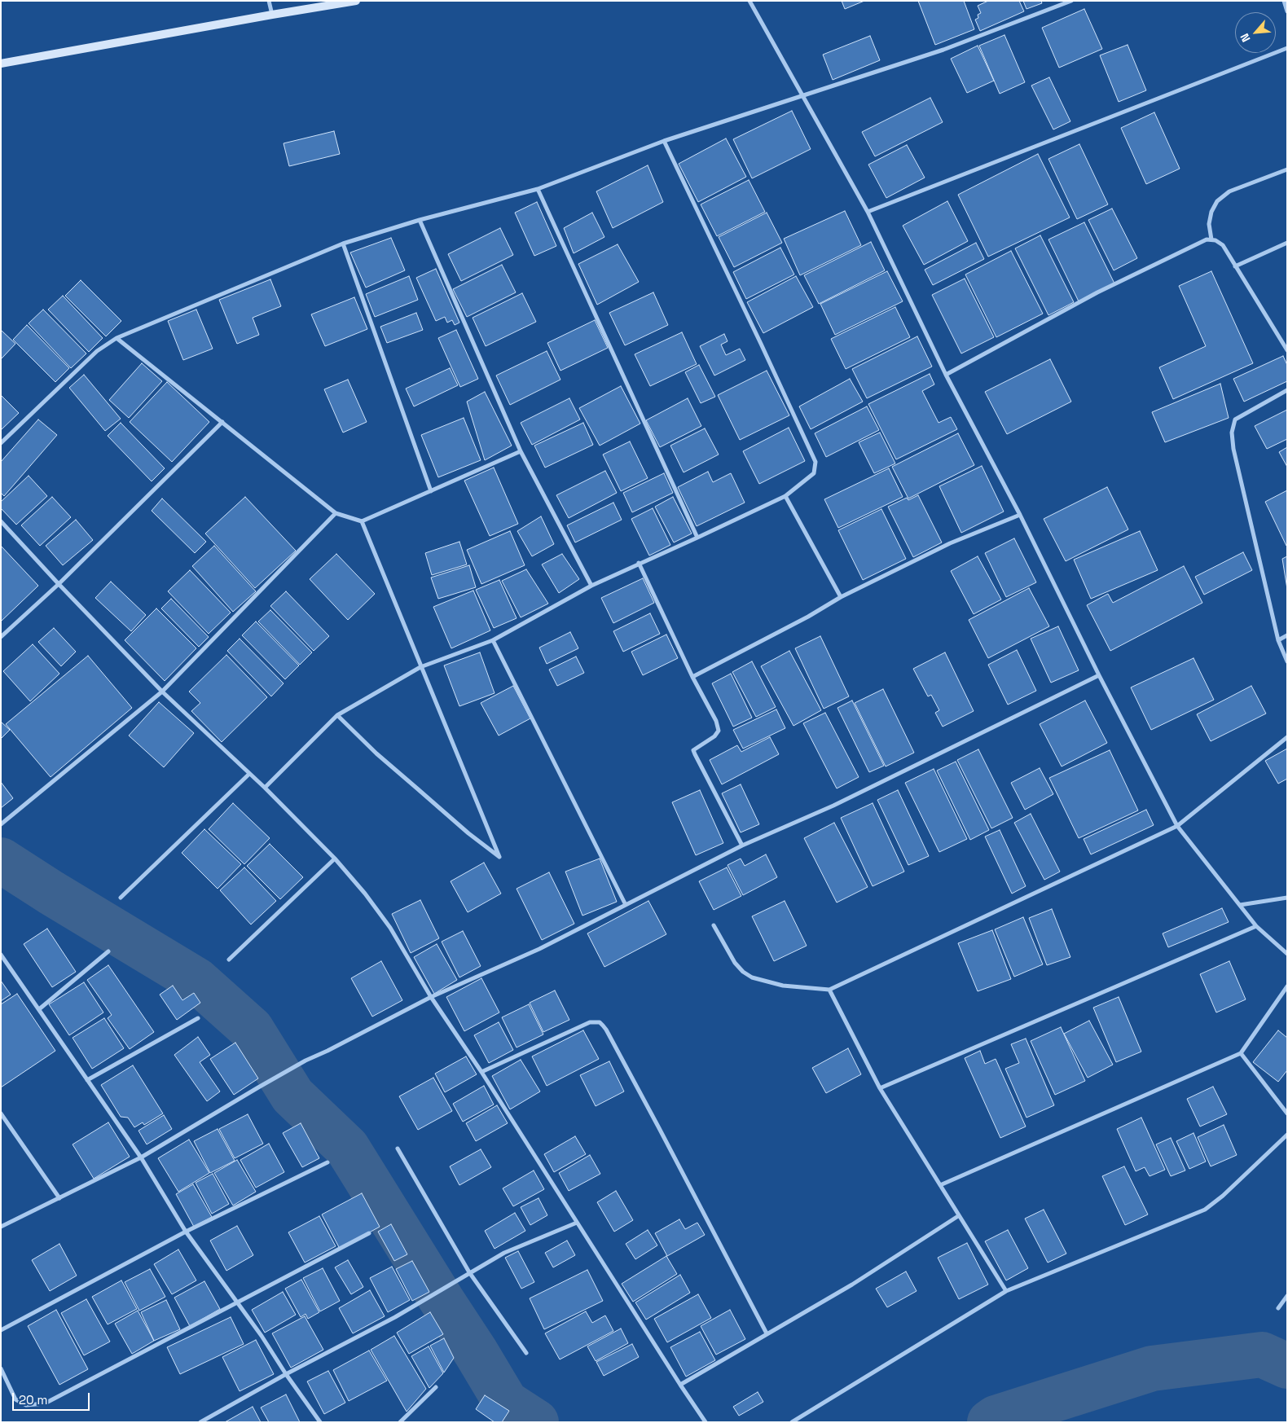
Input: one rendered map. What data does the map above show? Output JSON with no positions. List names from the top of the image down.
{
  "scale_bar": "20 m",
  "north": "bottom left"
}
